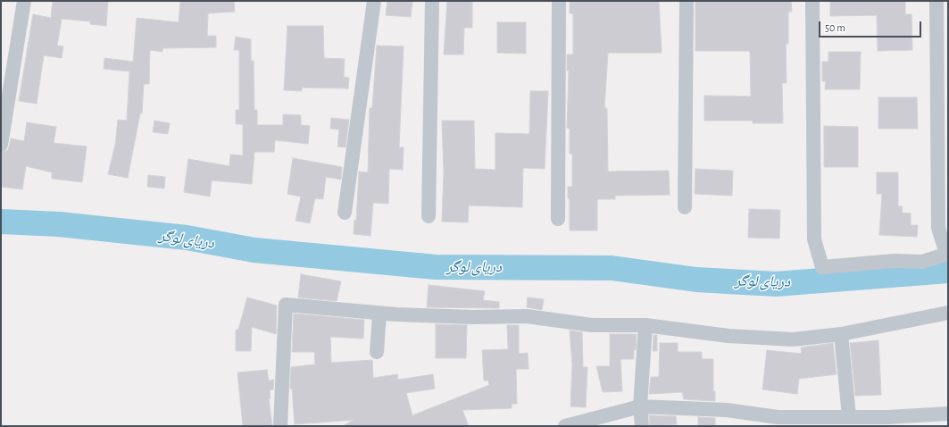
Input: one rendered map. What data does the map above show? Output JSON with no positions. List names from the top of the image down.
{
  "water": ["دریای لوگر"],
  "scale_bar": "50 m"
}
